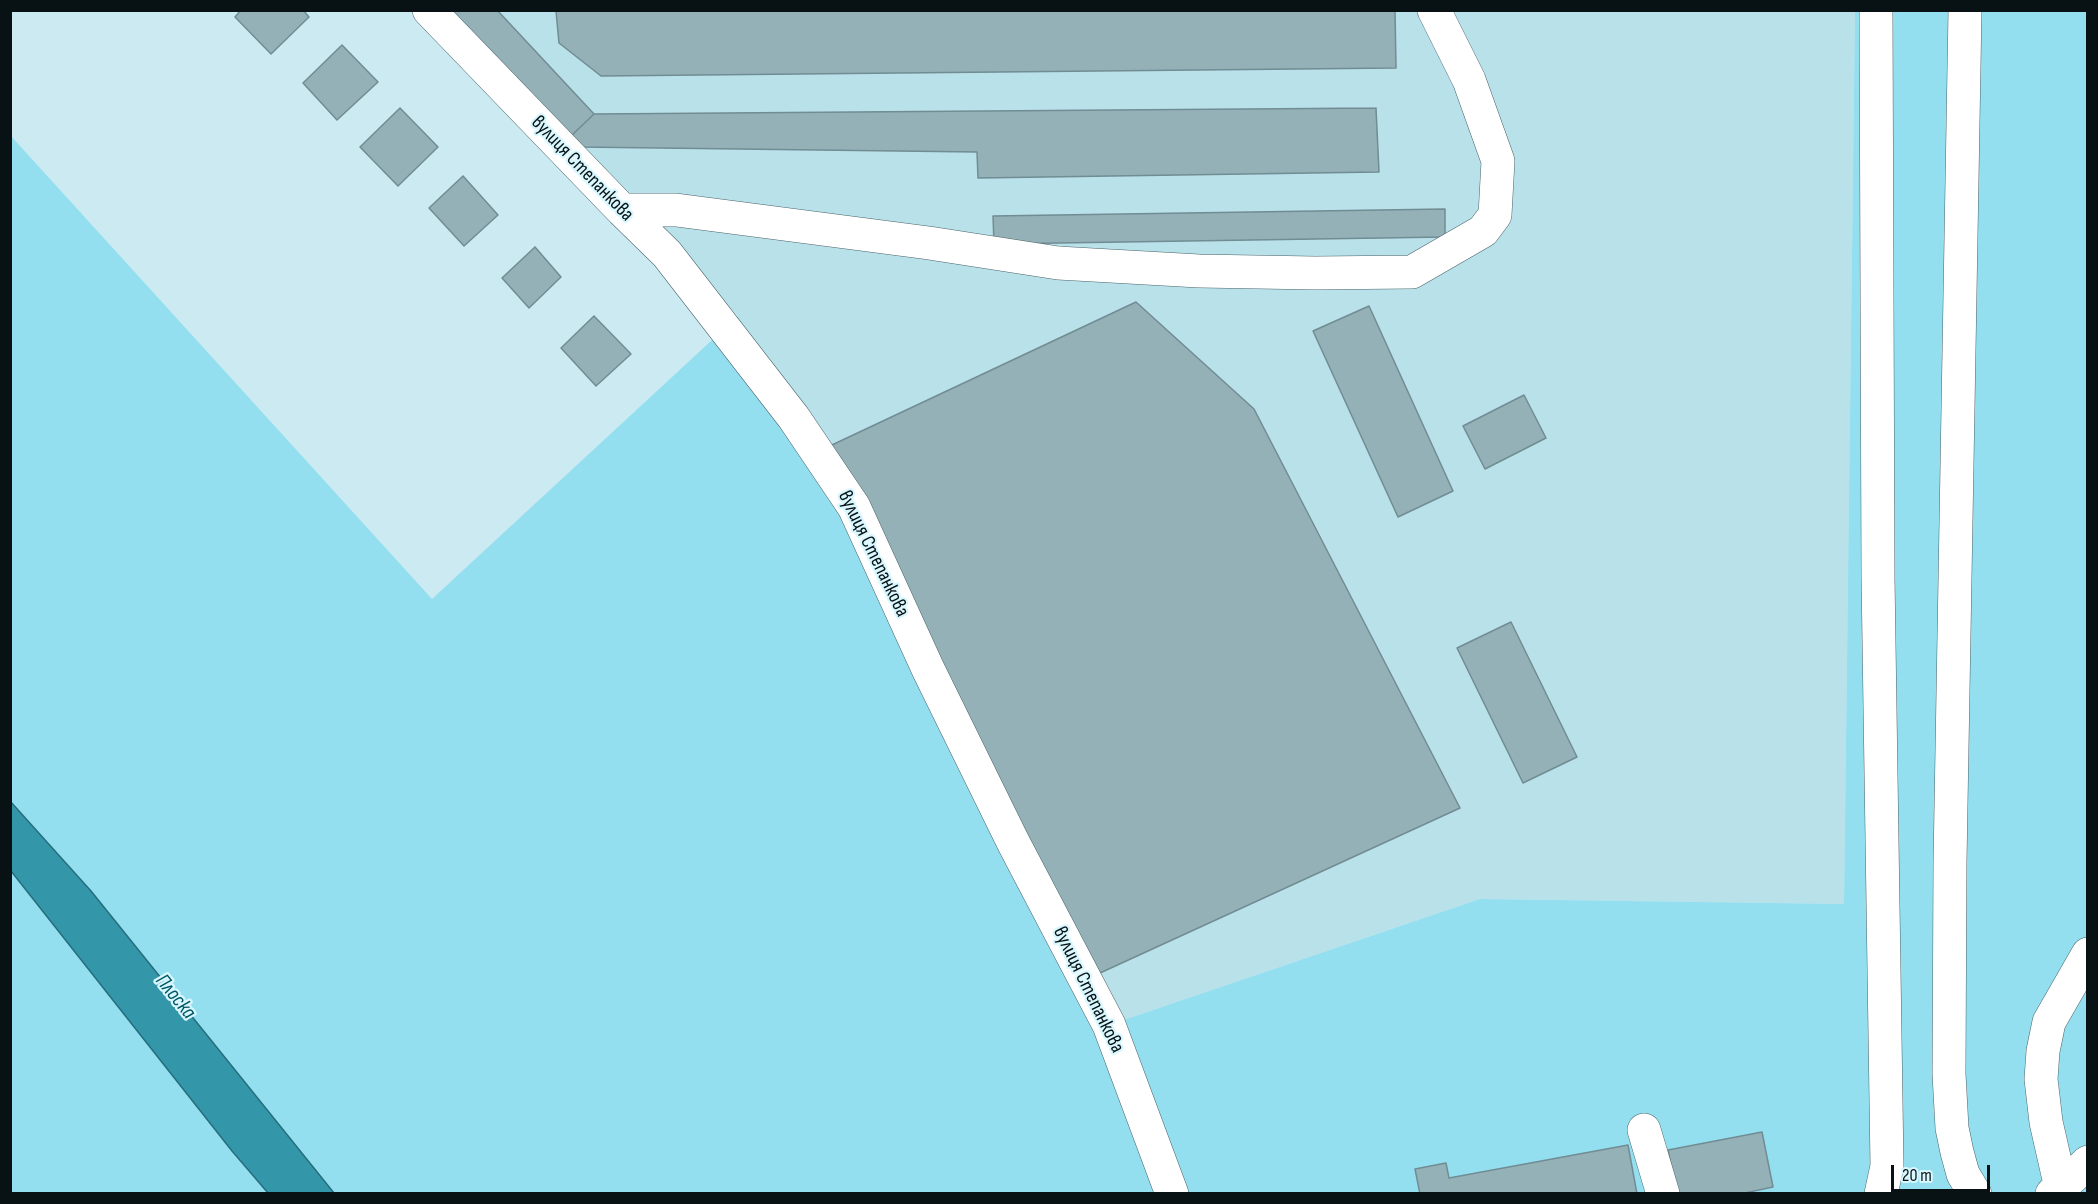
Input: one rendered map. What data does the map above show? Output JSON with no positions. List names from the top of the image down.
{
  "streets": {
    "street": ["вулиця Степанкова"]
  },
  "water": ["Плоска"],
  "scale_bar": "20 m"
}
